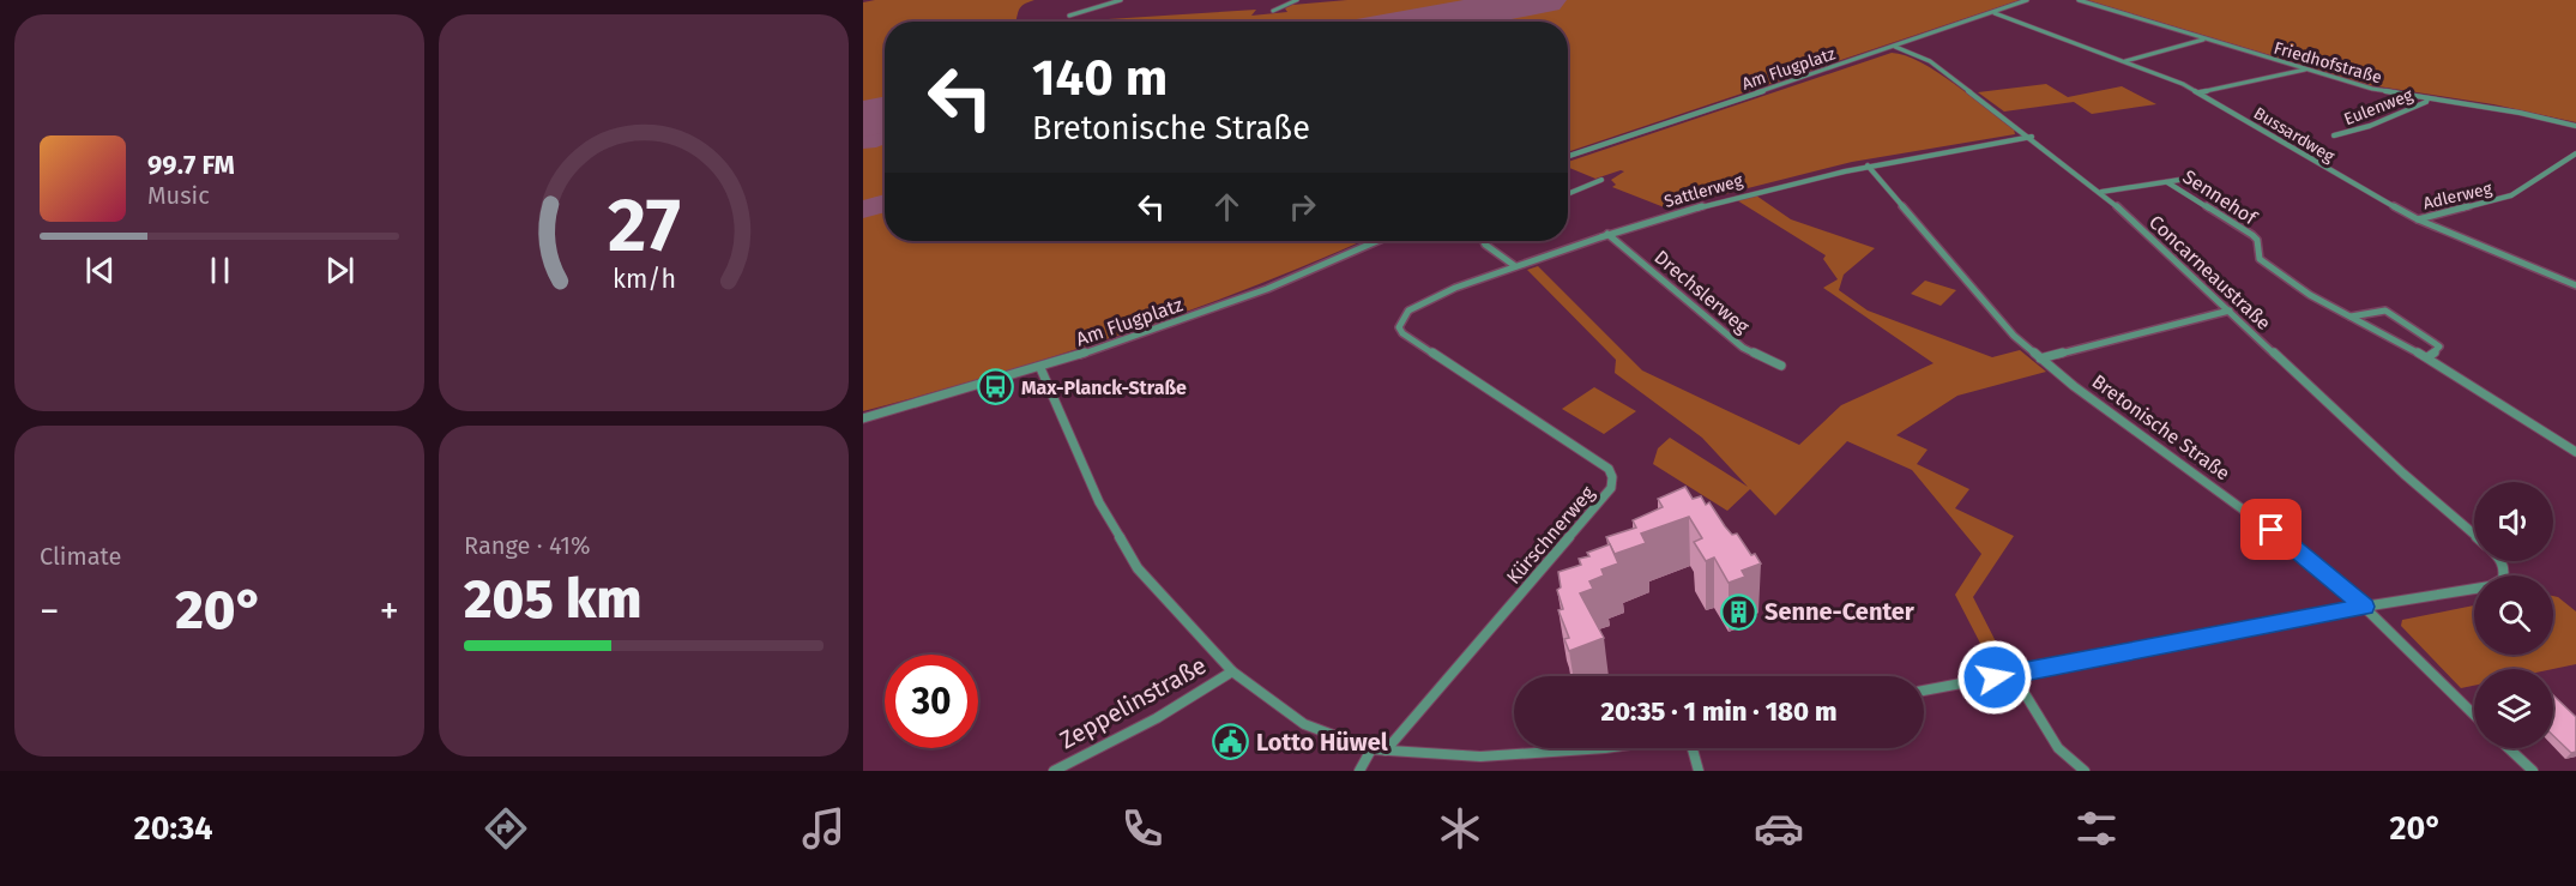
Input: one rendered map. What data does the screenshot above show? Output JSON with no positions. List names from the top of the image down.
{
  "streets": {
    "street": [
      "Friedhofstraße",
      "Am Flugplatz",
      "Eulenweg",
      "Bussardweg",
      "Sattlerweg",
      "Adlerweg",
      "Sennehof",
      "Concarneaustraße",
      "Drechslerweg",
      "Bretonische Straße",
      "Kürschnerweg",
      "Zeppelinstraße"
    ]
  },
  "crossings": [
    ["Friedhofstraße", "Eulenweg"],
    ["Am Flugplatz", "Bussardweg"],
    ["Am Flugplatz", "Concarneaustraße"],
    ["Bussardweg", "Adlerweg"],
    ["Sattlerweg", "Concarneaustraße"],
    ["Sattlerweg", "Drechslerweg"],
    ["Sattlerweg", "Bretonische Straße"],
    ["Sattlerweg", "Kürschnerweg"],
    ["Sennehof", "Concarneaustraße"]
  ],
  "places": {
    "bus stop": ["Max-Planck-Straße"],
    "building": ["Senne-Center"],
    "public building": ["Lotto Hüwel"]
  },
  "page": {
    "turn": ["140 m", "Bretonische Straße"],
    "song": ["99.7 FM", "Music"],
    "tile": [
      "Climate",
      ["Range · 41%", "205 km"]
    ],
    "heat": ["−", "20°", "+"],
    "limit": "30",
    "trip": "20:35 · 1 min · 180 m",
    "tabs": ["20:34", "20°"],
    "gauge": ["27", "km/h"]
  }
}
